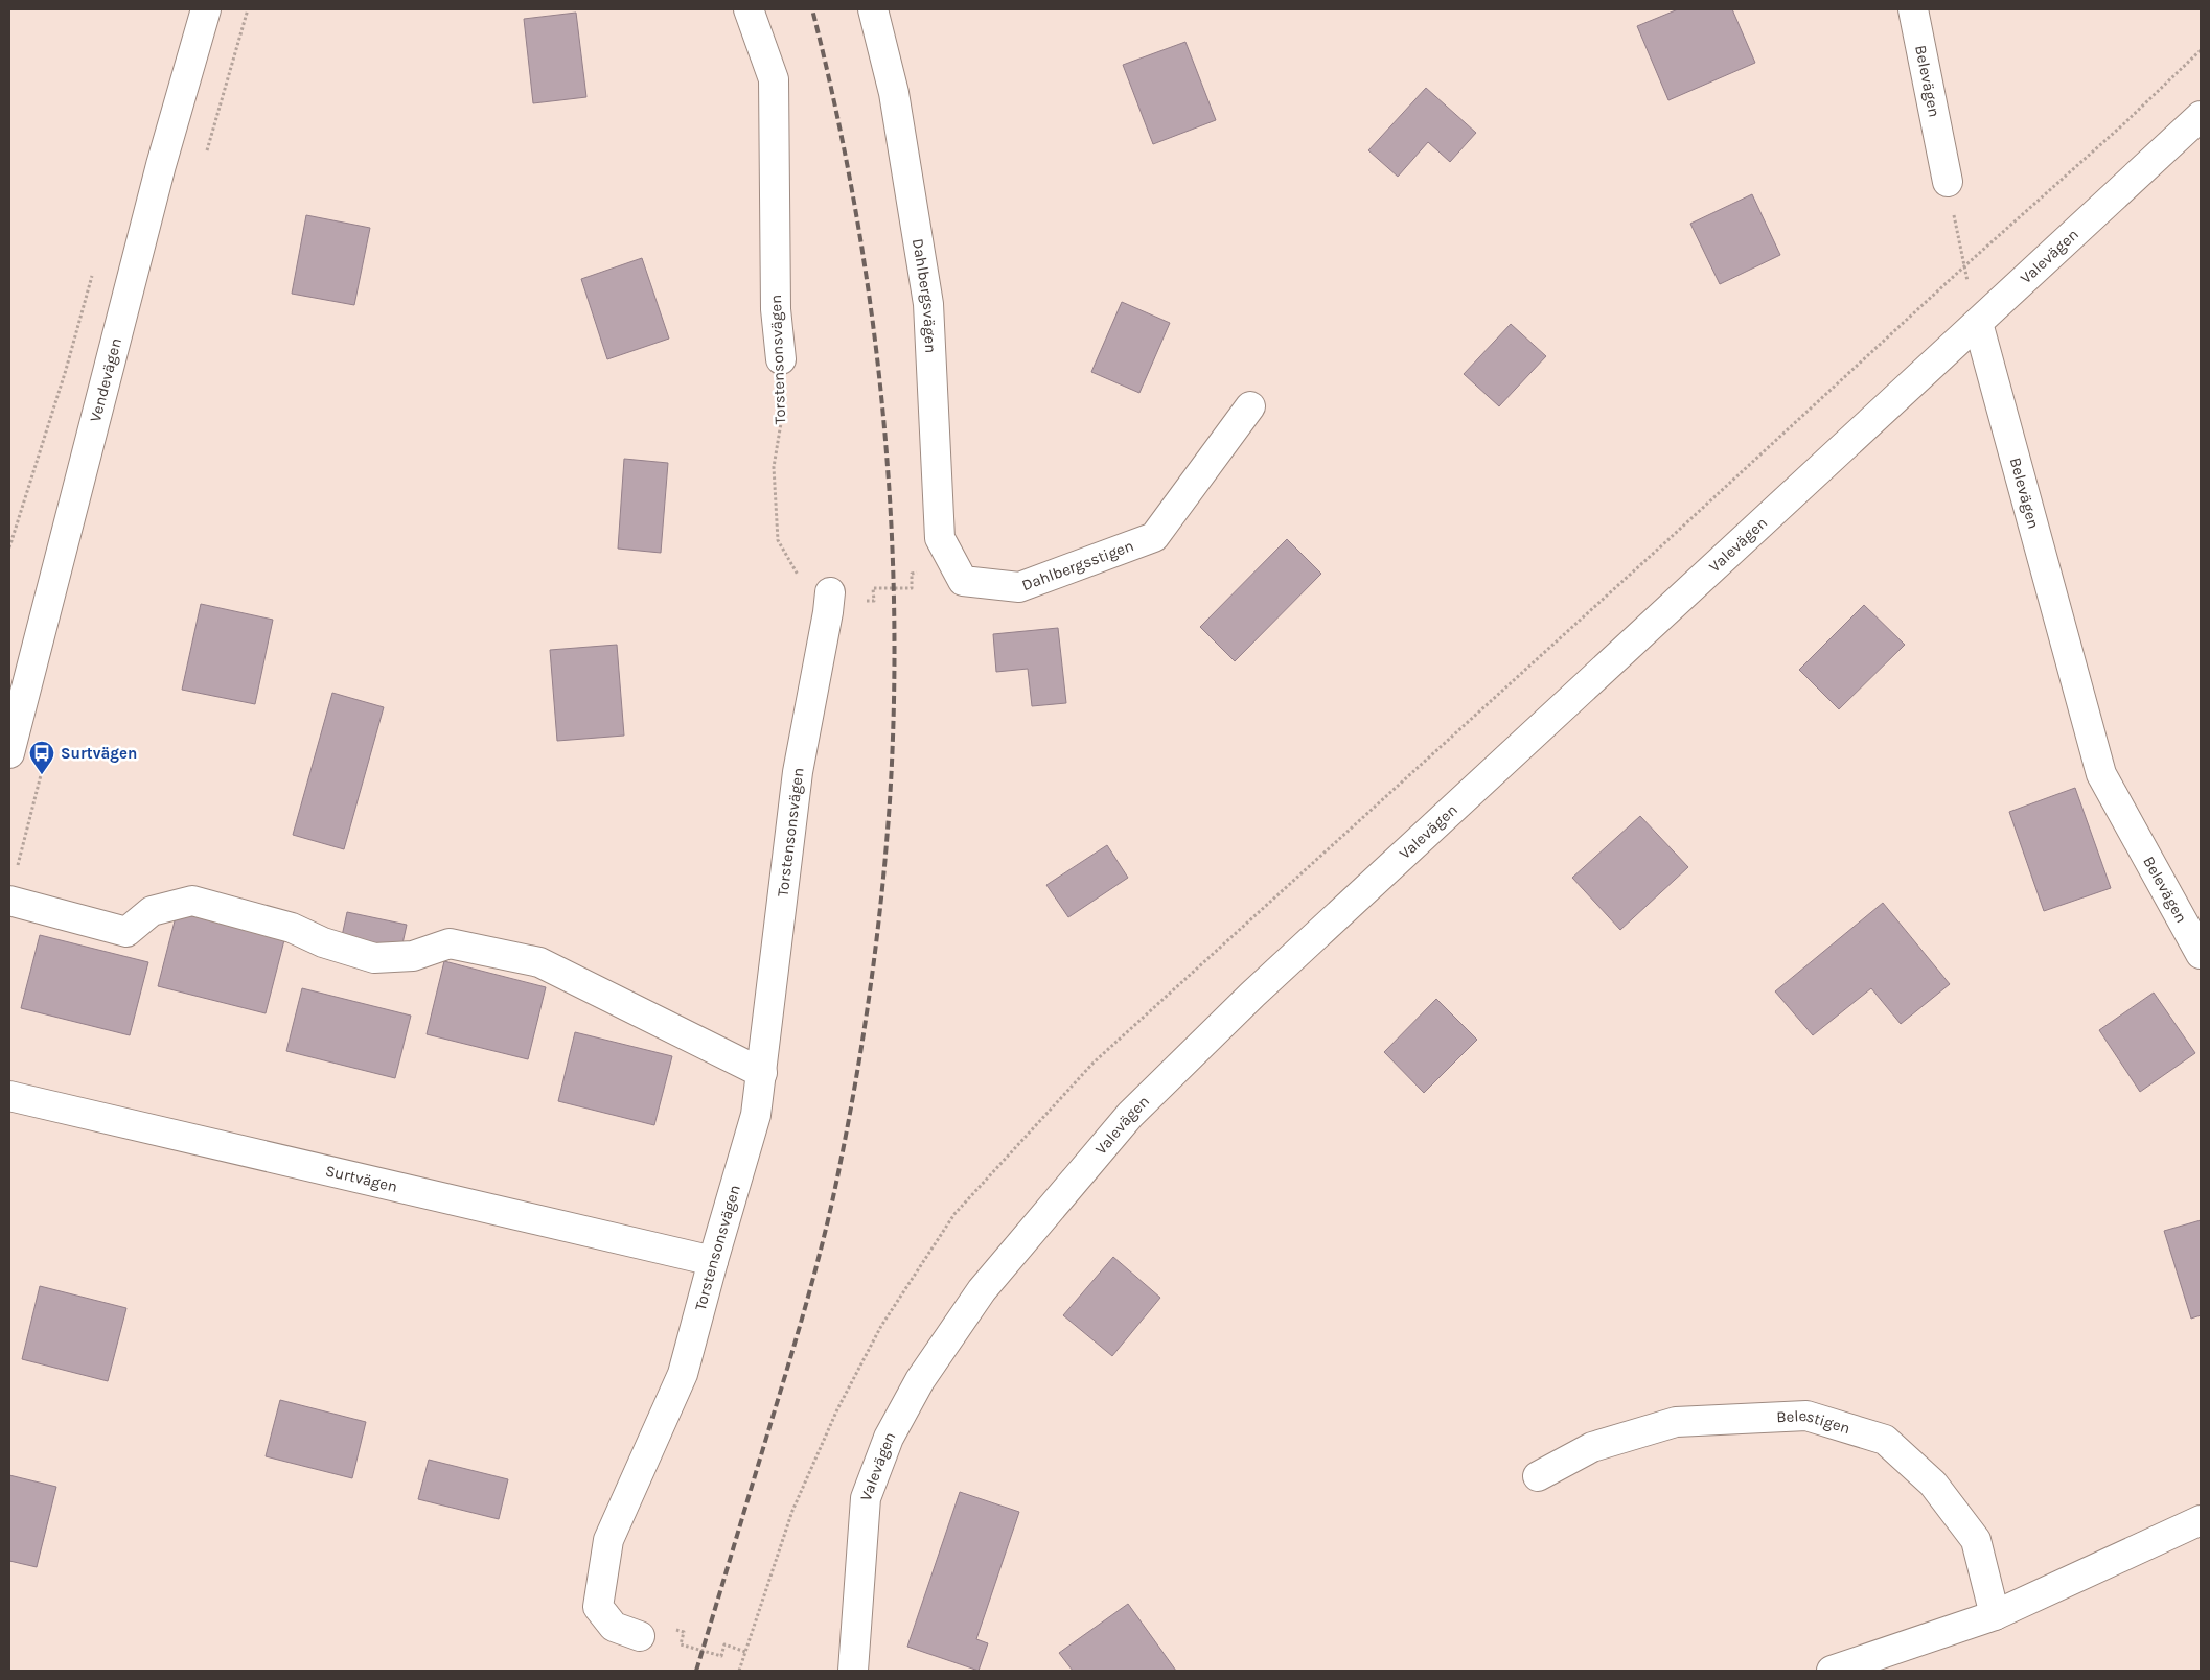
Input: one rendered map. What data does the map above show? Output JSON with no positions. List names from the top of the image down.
{
  "streets": {
    "street": [
      "Belevägen",
      "Valevägen",
      "Dahlbergsvägen",
      "Torstensonsvägen",
      "Vendevägen",
      "Dahlbergsstigen",
      "Surtvägen",
      "Belestigen"
    ]
  },
  "crossings": [
    ["Belevägen", "Valevägen"],
    ["Dahlbergsvägen", "Dahlbergsstigen"],
    ["Torstensonsvägen", "Surtvägen"]
  ],
  "places": {
    "bus stop": ["Surtvägen"]
  }
}
